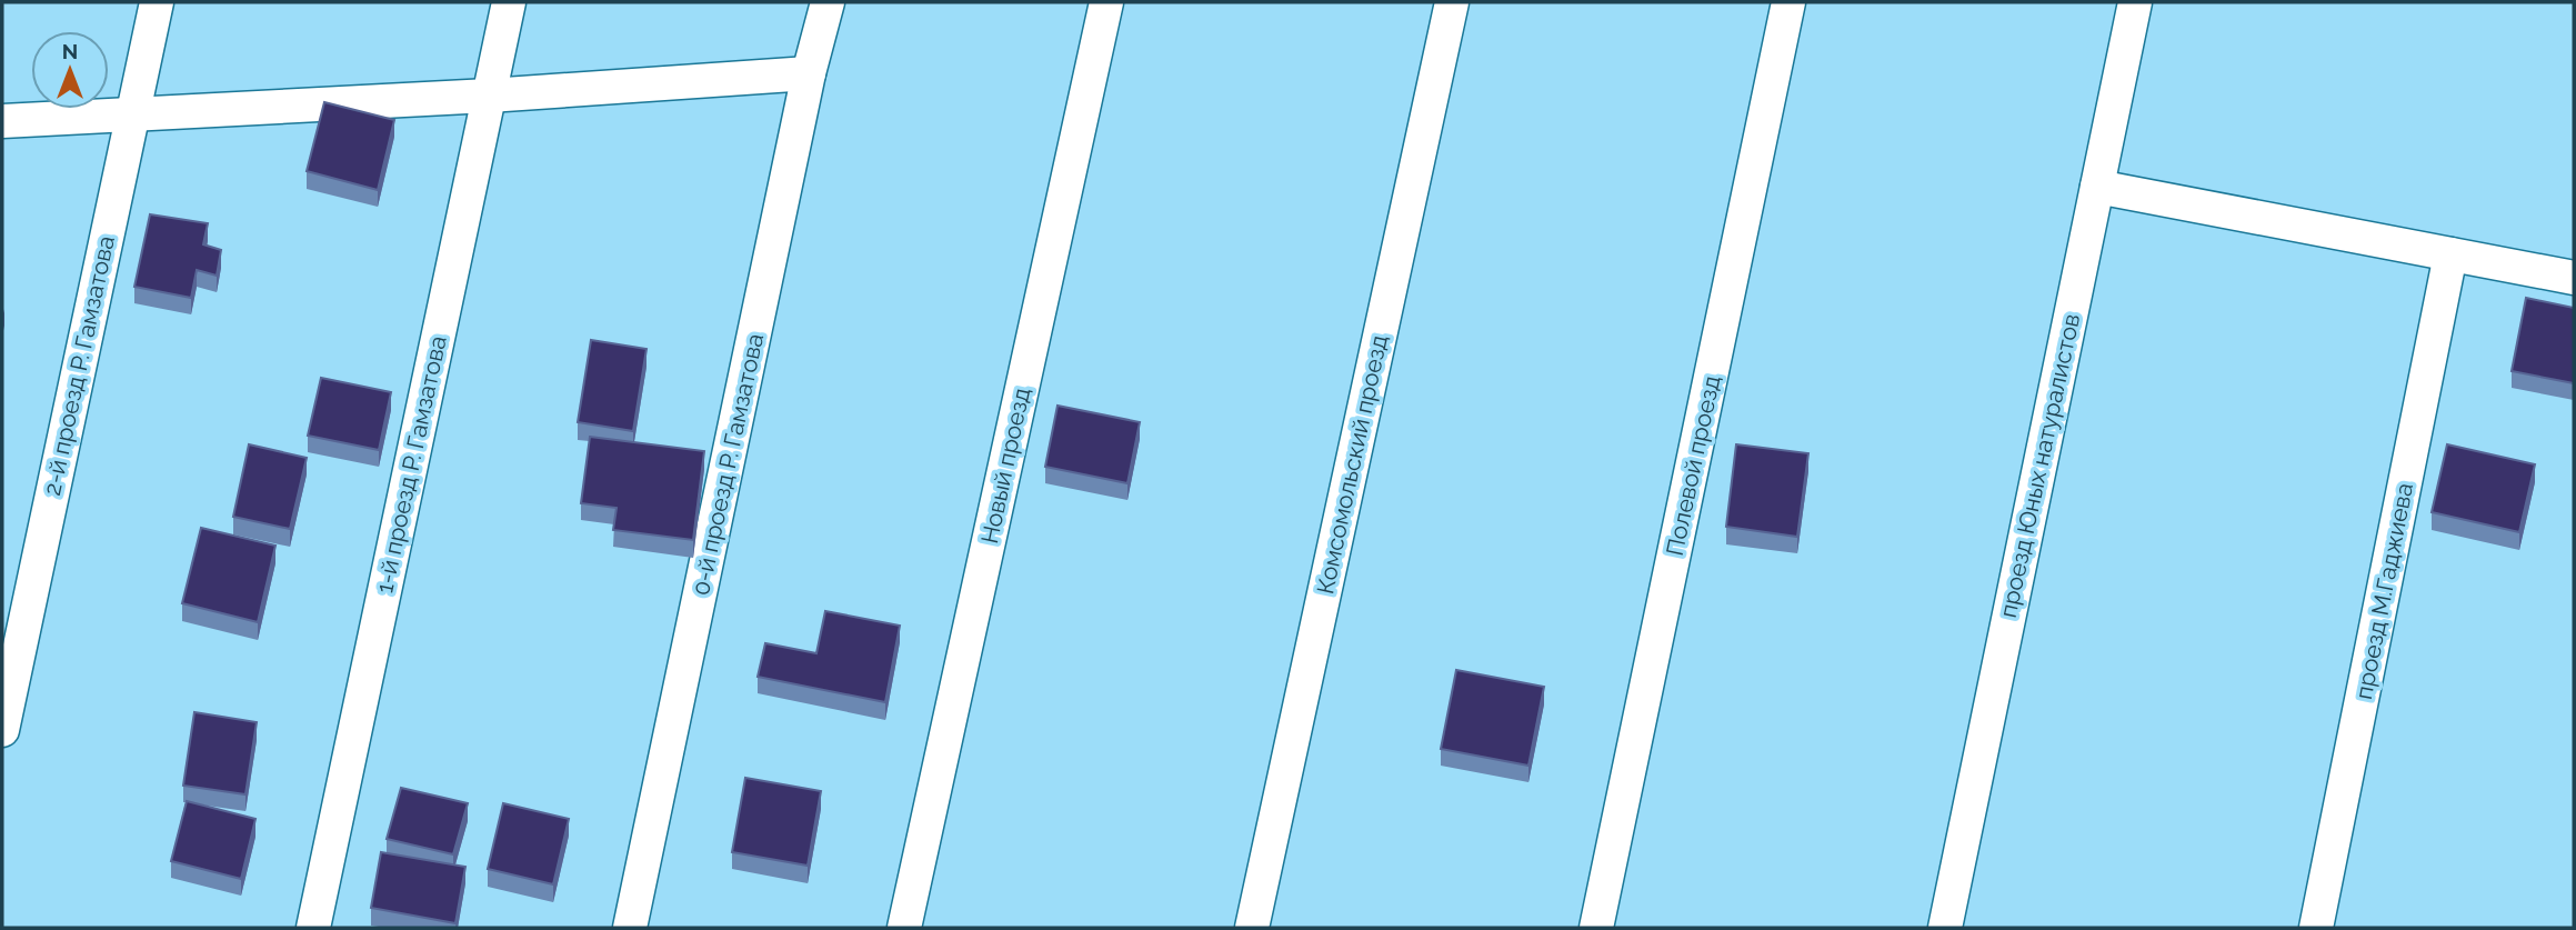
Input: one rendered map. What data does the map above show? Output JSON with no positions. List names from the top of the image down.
{
  "streets": {
    "street": [
      "2-й проезд Р. Гамзатова",
      "1-й проезд Р. Гамзатова",
      "0-й проезд Р. Гамзатова",
      "Комсомольский проезд",
      "Новый проезд",
      "Полевой проезд",
      "проезд Юных натуралистов",
      "проезд М.Гаджиева"
    ]
  },
  "north": "top"
}
